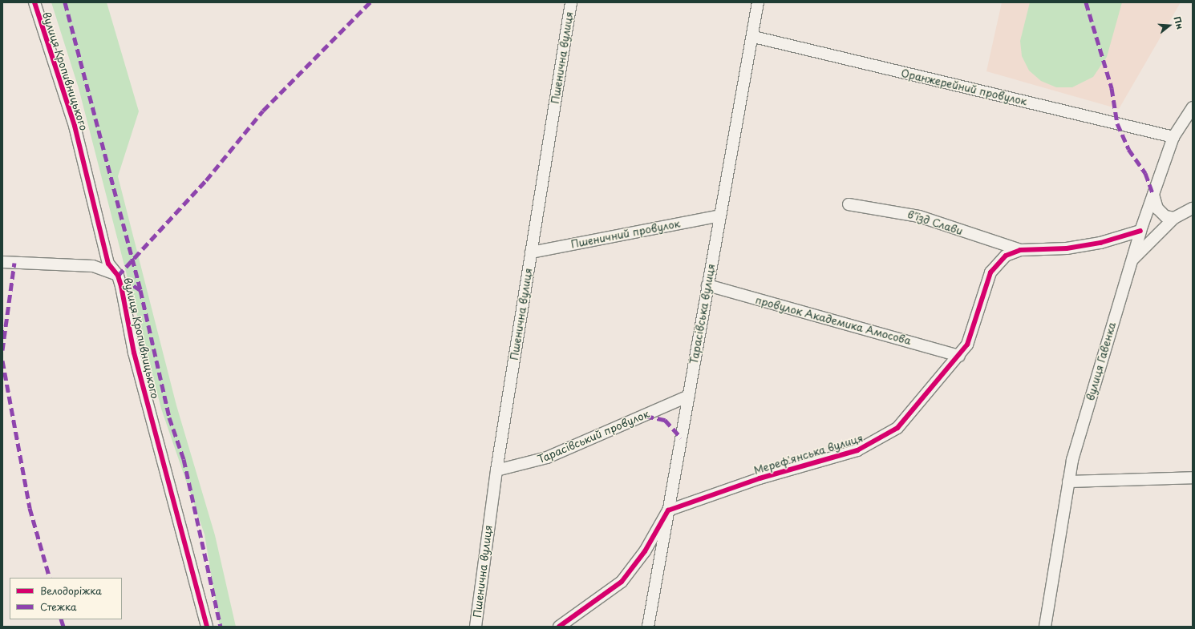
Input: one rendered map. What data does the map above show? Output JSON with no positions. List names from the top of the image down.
{
  "streets": {
    "street": [
      "Пшенична вулиця",
      "вулиця Кропивницького",
      "Оранжерейний провулок",
      "в'їзд Слави",
      "Пшеничний провулок",
      "Тарасівська вулиця",
      "провулок Академика Амосова",
      "вулиця Гавенка",
      "Тарасівський провулок",
      "Мереф'янська вулиця"
    ]
  },
  "crossings": [
    ["Пшенична вулиця", "Пшеничний провулок"],
    ["Пшенична вулиця", "Тарасівський провулок"],
    ["Оранжерейний провулок", "Тарасівська вулиця"],
    ["Оранжерейний провулок", "вулиця Гавенка"],
    ["в'їзд Слави", "Мереф'янська вулиця"],
    ["Пшеничний провулок", "Тарасівська вулиця"],
    ["Тарасівська вулиця", "провулок Академика Амосова"],
    ["Тарасівська вулиця", "Тарасівський провулок"],
    ["Тарасівська вулиця", "Мереф'янська вулиця"],
    ["провулок Академика Амосова", "Мереф'янська вулиця"],
    ["вулиця Гавенка", "Мереф'янська вулиця"]
  ],
  "legend": ["Велодоріжка", "Стежка"],
  "north": "right"
}
